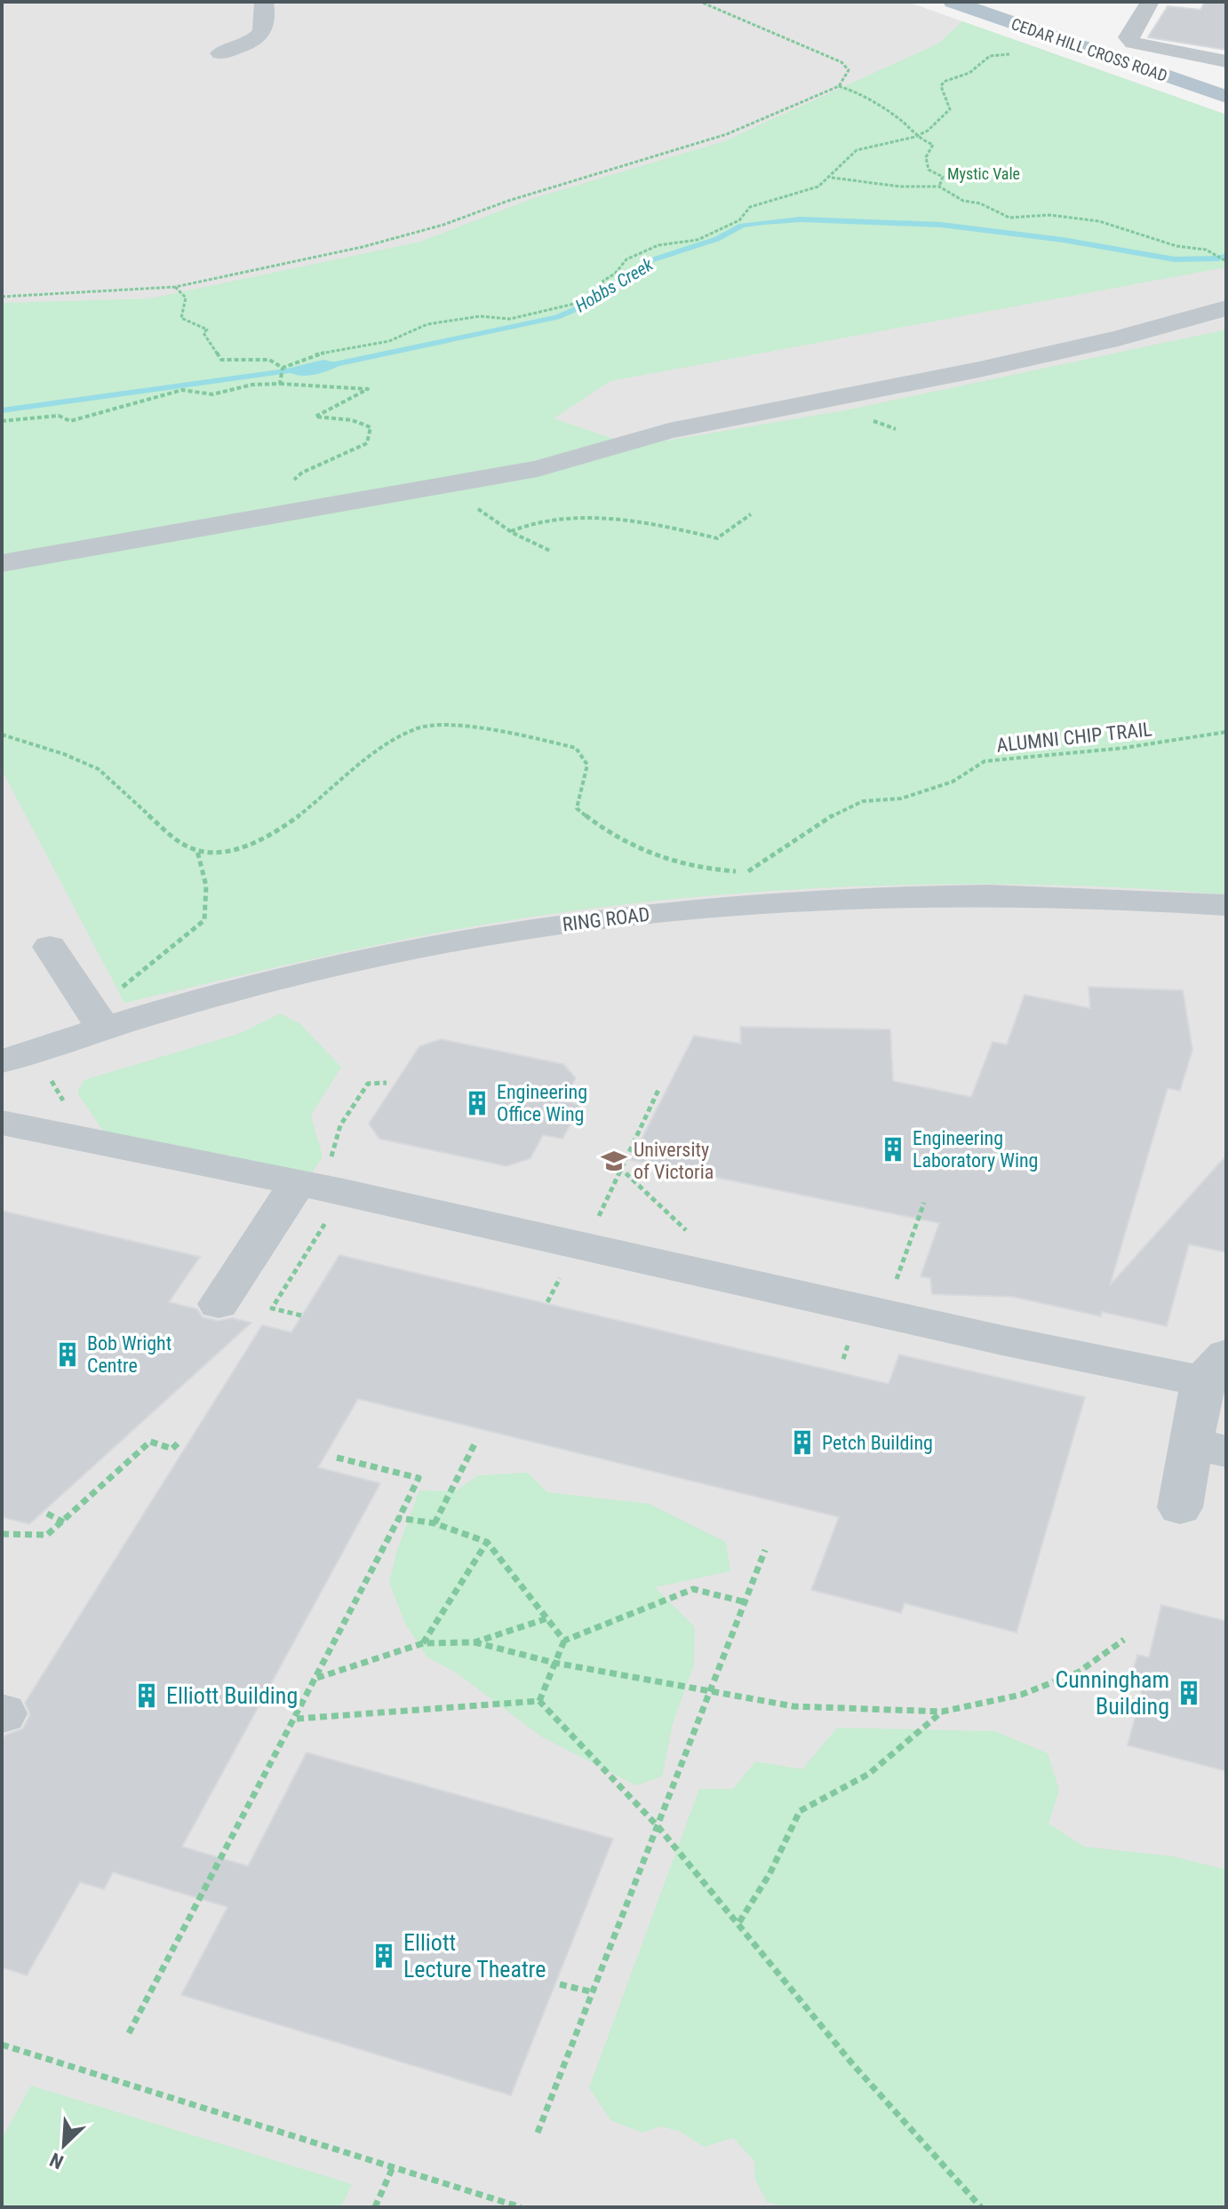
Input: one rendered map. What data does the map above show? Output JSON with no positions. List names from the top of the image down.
{
  "streets": {
    "main road": ["CEDAR HILL CROSS ROAD"],
    "street": ["RING ROAD"],
    "path": ["ALUMNI CHIP TRAIL"]
  },
  "water": ["Hobbs Creek"],
  "parks": ["Mystic Vale"],
  "places": {
    "building": [
      "Engineering Office Wing",
      "Engineering Laboratory Wing",
      "Bob Wright Centre",
      "Petch Building",
      "Cunningham Building",
      "Elliott Building",
      "Elliott Lecture Theatre"
    ],
    "school or university": ["University of Victoria"]
  },
  "north": "bottom left"
}
